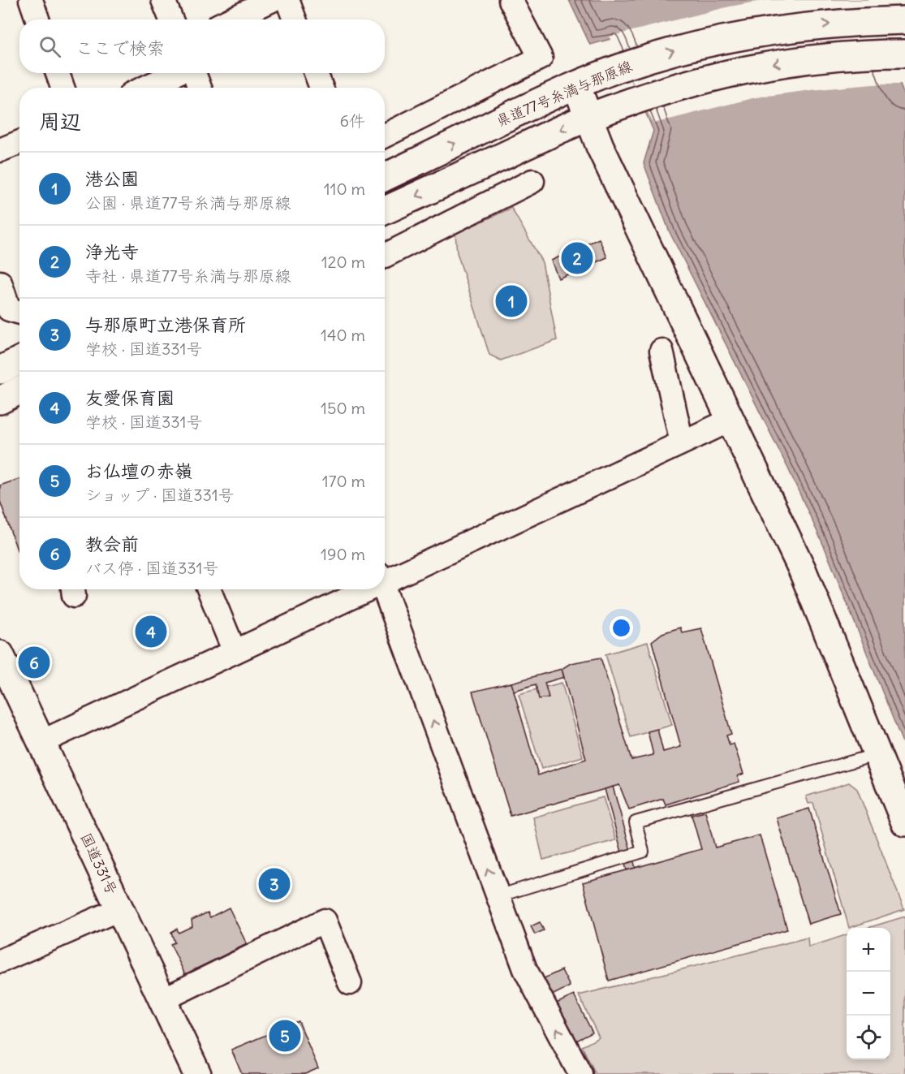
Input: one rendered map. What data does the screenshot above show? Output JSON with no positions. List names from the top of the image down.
{
  "streets": {
    "main road": ["県道77号糸満与那原線", "国道331号"]
  },
  "page": {
    "search": "ここで検索",
    "heading": ["周辺", "6件"],
    "list": [
      {
        "mark": "1",
        "name": "港公園",
        "note": "公園 · 県道77号糸満与那原線",
        "value": "110 m"
      },
      {
        "mark": "2",
        "name": "浄光寺",
        "note": "寺社 · 県道77号糸満与那原線",
        "value": "120 m"
      },
      {
        "mark": "3",
        "name": "与那原町立港保育所",
        "note": "学校 · 国道331号",
        "value": "140 m"
      },
      {
        "mark": "4",
        "name": "友愛保育園",
        "note": "学校 · 国道331号",
        "value": "150 m"
      },
      {
        "mark": "5",
        "name": "お仏壇の赤嶺",
        "note": "ショップ · 国道331号",
        "value": "170 m"
      },
      {
        "mark": "6",
        "name": "教会前",
        "note": "バス停 · 国道331号",
        "value": "190 m"
      }
    ],
    "pins": [
      "2",
      "1",
      "4",
      "6",
      "3",
      "5"
    ],
    "map_buttons": ["+", "−"]
  }
}
